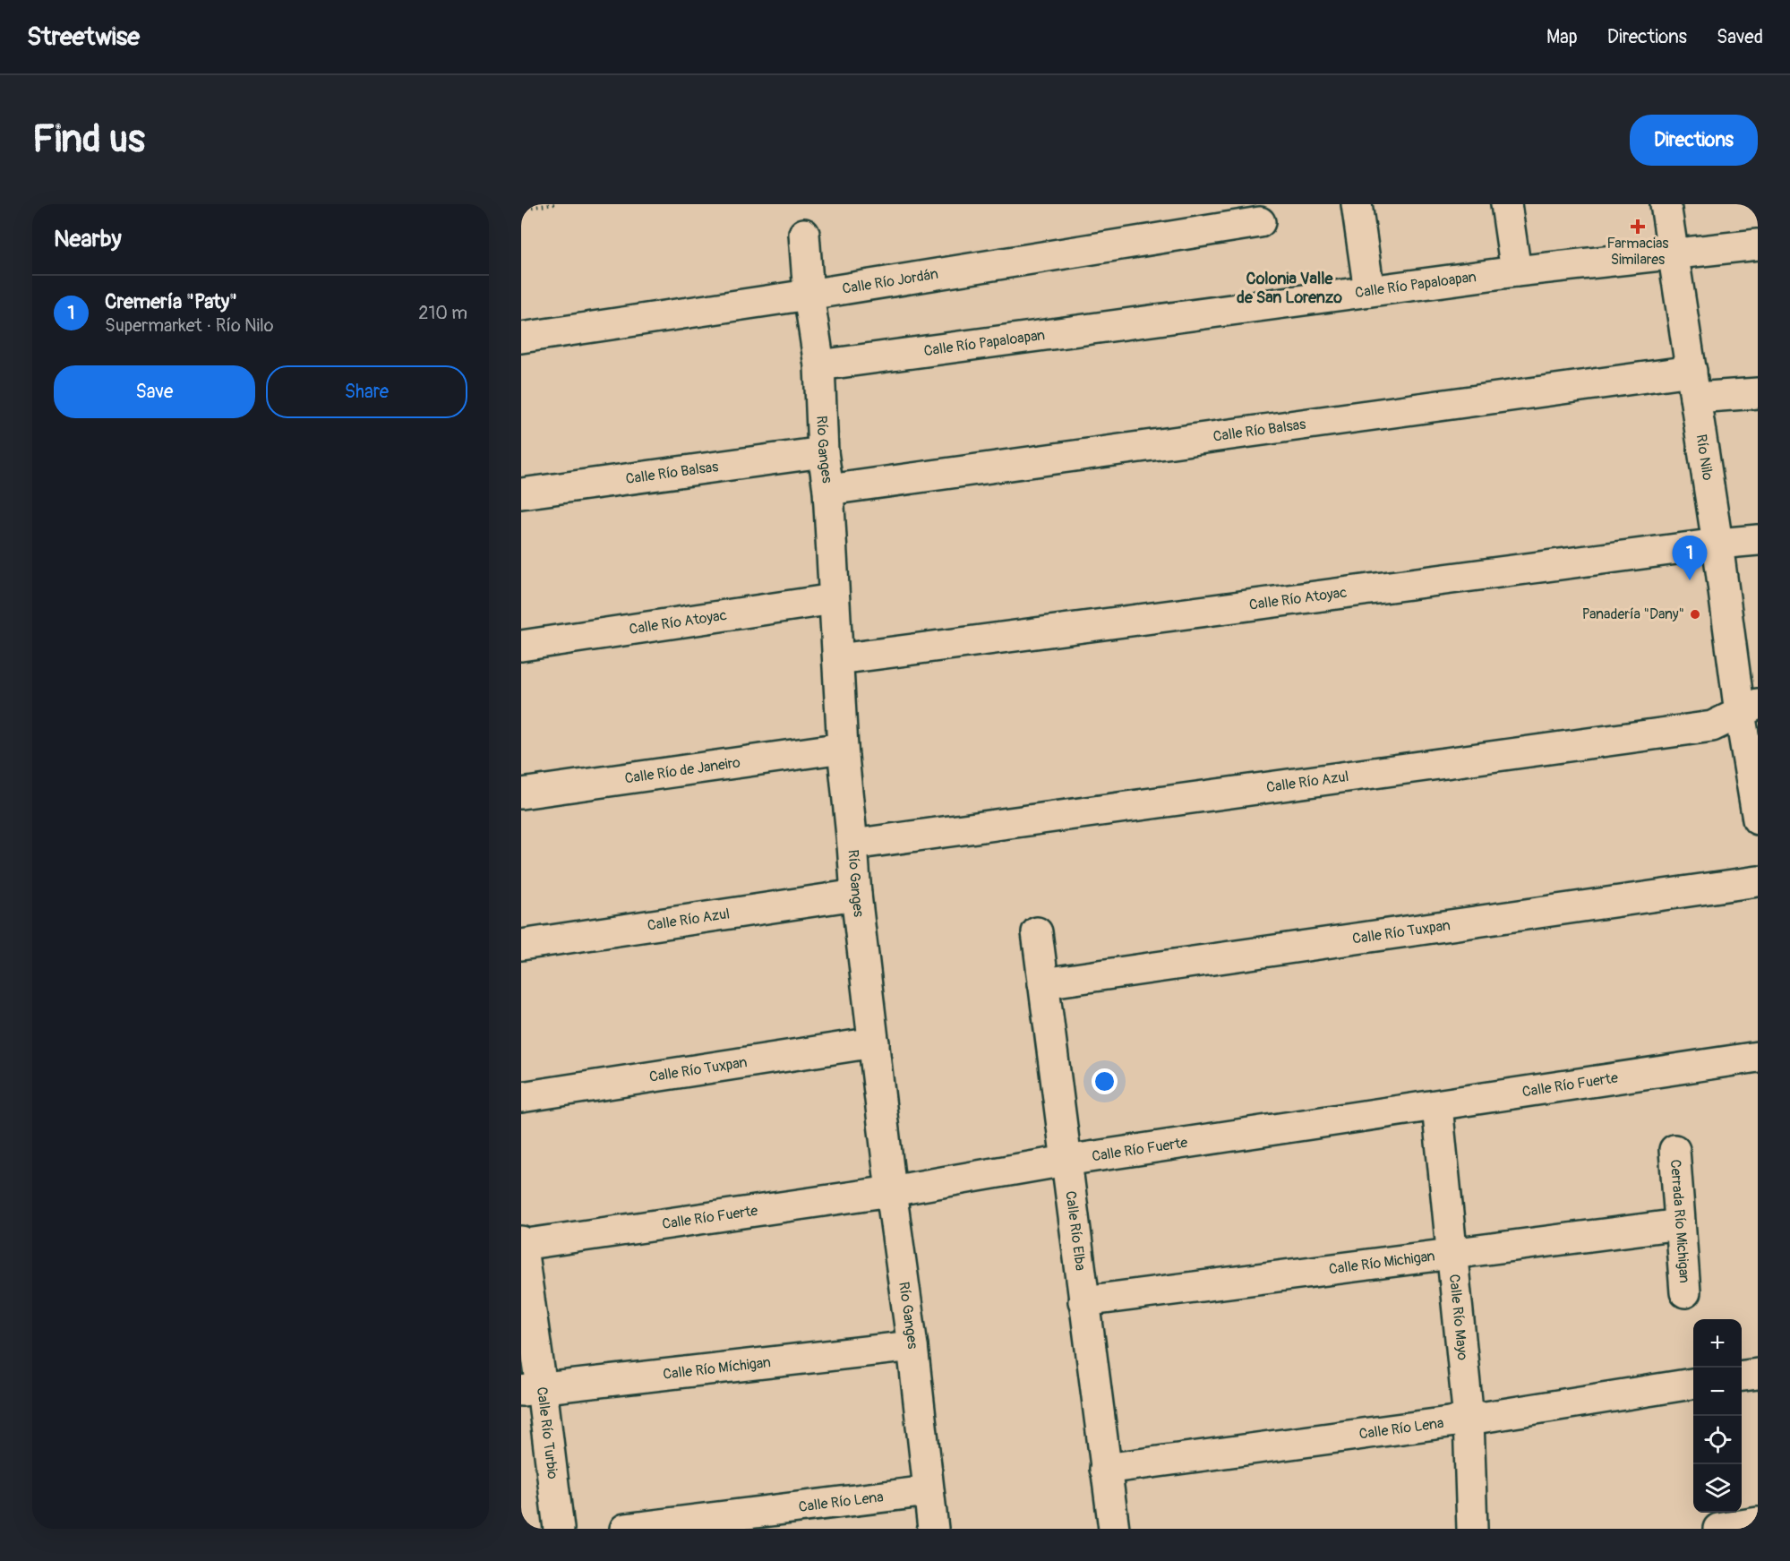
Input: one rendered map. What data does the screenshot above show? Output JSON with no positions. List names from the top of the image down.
{
  "streets": {
    "street": [
      "Calle Río Jordán",
      "Calle Río Papaloapan",
      "Calle Río Balsas",
      "Río Ganges",
      "Río Nilo",
      "Calle Río Atoyac",
      "Calle Río de Janeiro",
      "Calle Río Azul",
      "Calle Río Tuxpan",
      "Calle Río Fuerte",
      "Cerrada Río Michigan",
      "Calle Río Elba",
      "Calle Río Michigan",
      "Calle Río Mayo",
      "Calle Río Míchigan",
      "Calle Río Lena",
      "Calle Río Turbio"
    ]
  },
  "crossings": [
    ["Calle Río Jordán", "Río Ganges"],
    ["Calle Río Papaloapan", "Río Ganges"],
    ["Calle Río Papaloapan", "Río Nilo"],
    ["Calle Río Balsas", "Río Ganges"],
    ["Calle Río Balsas", "Río Nilo"],
    ["Río Ganges", "Calle Río Atoyac"],
    ["Río Ganges", "Calle Río de Janeiro"],
    ["Río Ganges", "Calle Río Azul"],
    ["Río Ganges", "Calle Río Tuxpan"],
    ["Río Ganges", "Calle Río Fuerte"],
    ["Río Ganges", "Calle Río Míchigan"],
    ["Río Ganges", "Calle Río Lena"],
    ["Río Nilo", "Calle Río Atoyac"],
    ["Río Nilo", "Calle Río Azul"],
    ["Calle Río Tuxpan", "Calle Río Elba"],
    ["Calle Río Fuerte", "Calle Río Elba"],
    ["Calle Río Fuerte", "Calle Río Mayo"],
    ["Calle Río Fuerte", "Calle Río Turbio"],
    ["Cerrada Río Michigan", "Calle Río Michigan"],
    ["Calle Río Elba", "Calle Río Michigan"],
    ["Calle Río Elba", "Calle Río Lena"],
    ["Calle Río Michigan", "Calle Río Mayo"],
    ["Calle Río Mayo", "Calle Río Lena"],
    ["Calle Río Míchigan", "Calle Río Turbio"]
  ],
  "districts": ["Colonia Valle de San Lorenzo"],
  "places": {
    "health": ["Farmacias Similares"],
    "other": ["Panadería \"Dany\""]
  },
  "page": {
    "header": "Streetwise",
    "nav": ["Map", "Directions", "Saved"],
    "buttons": [
      "Directions",
      ["Save", "Share"]
    ],
    "title": "Find us",
    "heading": "Nearby",
    "list": [
      {
        "mark": "1",
        "name": "Cremería \"Paty\"",
        "note": "Supermarket · Río Nilo",
        "value": "210 m"
      }
    ],
    "pins": "1",
    "map_buttons": ["+", "−"]
  }
}
